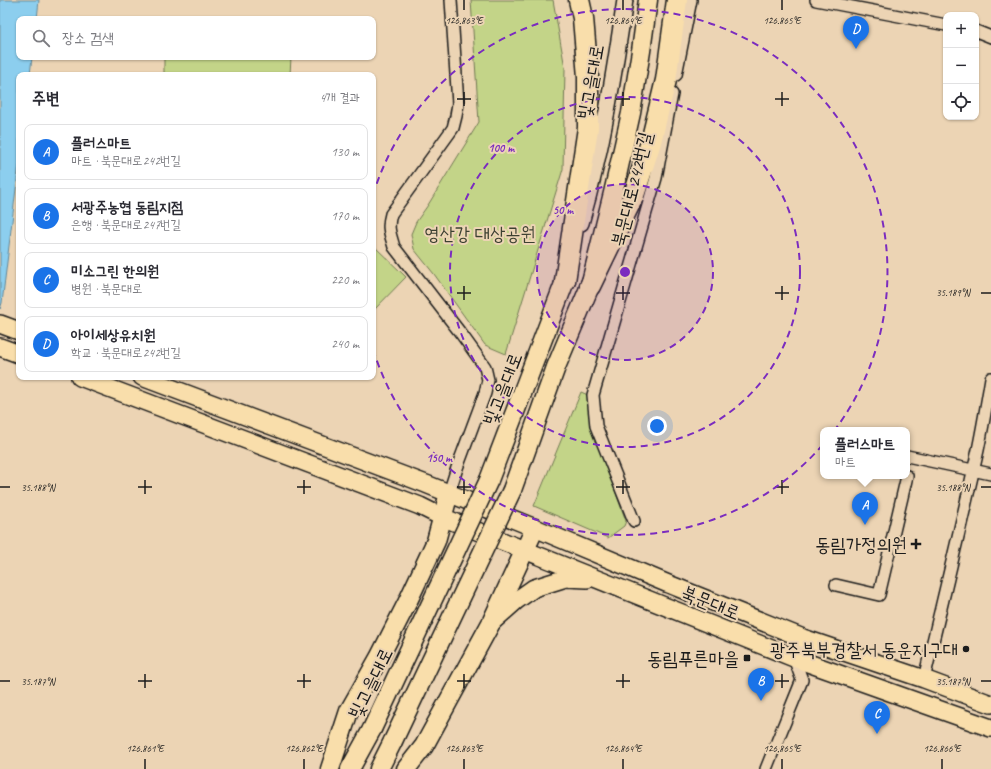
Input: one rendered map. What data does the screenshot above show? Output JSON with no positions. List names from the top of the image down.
{
  "streets": {
    "highway": ["빛고을대로"],
    "main road": ["북문대로"],
    "street": ["북문대로242번길"]
  },
  "parks": ["영산강 대상공원"],
  "places": {
    "health": ["동림가정의원"],
    "other": ["광주북부경찰서 동운지구대"],
    "transit": ["동림푸른마을"]
  },
  "page": {
    "map_buttons": ["+", "−"],
    "pins": [
      "D",
      "A",
      "B",
      "C"
    ],
    "search": "장소 검색",
    "heading": ["주변", "4개 결과"],
    "list": [
      {
        "mark": "A",
        "name": "플러스마트",
        "note": "마트 · 북문대로242번길",
        "value": "130 m"
      },
      {
        "mark": "B",
        "name": "서광주농협 동림지점",
        "note": "은행 · 북문대로247번길",
        "value": "170 m"
      },
      {
        "mark": "C",
        "name": "미소그린 한의원",
        "note": "병원 · 북문대로",
        "value": "220 m"
      },
      {
        "mark": "D",
        "name": "아이세상유치원",
        "note": "학교 · 북문대로242번길",
        "value": "240 m"
      }
    ],
    "popup": ["플러스마트", "마트"]
  },
  "coordinates": [
    "126.863°E",
    "126.864°E",
    "126.865°E",
    "35.189°N",
    "35.188°N",
    "35.187°N",
    "126.861°E",
    "126.862°E",
    "126.866°E"
  ],
  "rings": ["100 m", "50 m", "150 m"]
}
